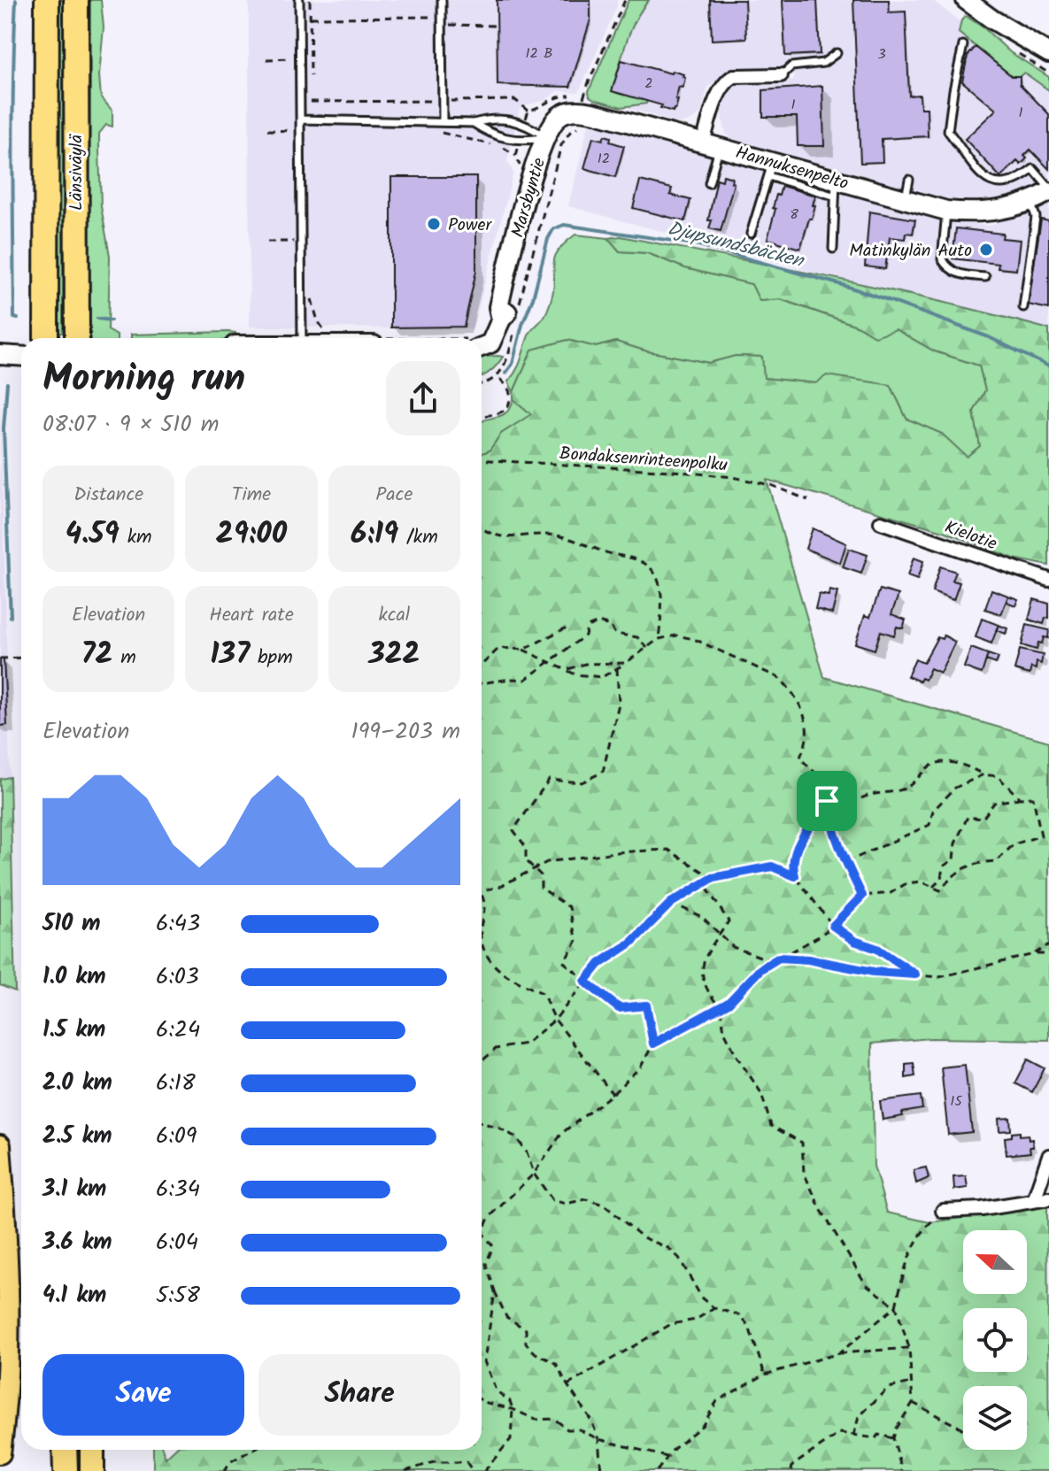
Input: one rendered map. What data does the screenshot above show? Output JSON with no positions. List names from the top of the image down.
{
  "streets": {
    "highway": ["Länsiväylä"],
    "main road": ["Hannuksenpelto", "Marsbyntie"],
    "street": ["Kielotie"],
    "path": ["Bondaksenrinteenpolku"]
  },
  "water": ["Djupsundsbäcken"],
  "places": ["Power", "Matinkylän Auto"],
  "house_numbers": [
    "12 B",
    "3",
    "2",
    "1",
    "1",
    "12",
    "8",
    "15"
  ],
  "north": "left",
  "page": {
    "heading": ["Morning run", "08:07 · 9 × 510 m"],
    "stats": [
      ["Distance", "4.59 km"],
      ["Time", "29:00"],
      ["Pace", "6:19 /km"],
      ["Elevation", "72 m"],
      ["Heart rate", "137 bpm"],
      ["kcal", "322"]
    ],
    "chart": ["Elevation", "199–203 m"],
    "list": [
      {
        "name": "510 m",
        "note": "6:43"
      },
      {
        "name": "1.0 km",
        "note": "6:03"
      },
      {
        "name": "1.5 km",
        "note": "6:24"
      },
      {
        "name": "2.0 km",
        "note": "6:18"
      },
      {
        "name": "2.5 km",
        "note": "6:09"
      },
      {
        "name": "3.1 km",
        "note": "6:34"
      },
      {
        "name": "3.6 km",
        "note": "6:04"
      },
      {
        "name": "4.1 km",
        "note": "5:58"
      }
    ],
    "buttons": ["Save", "Share"]
  }
}
